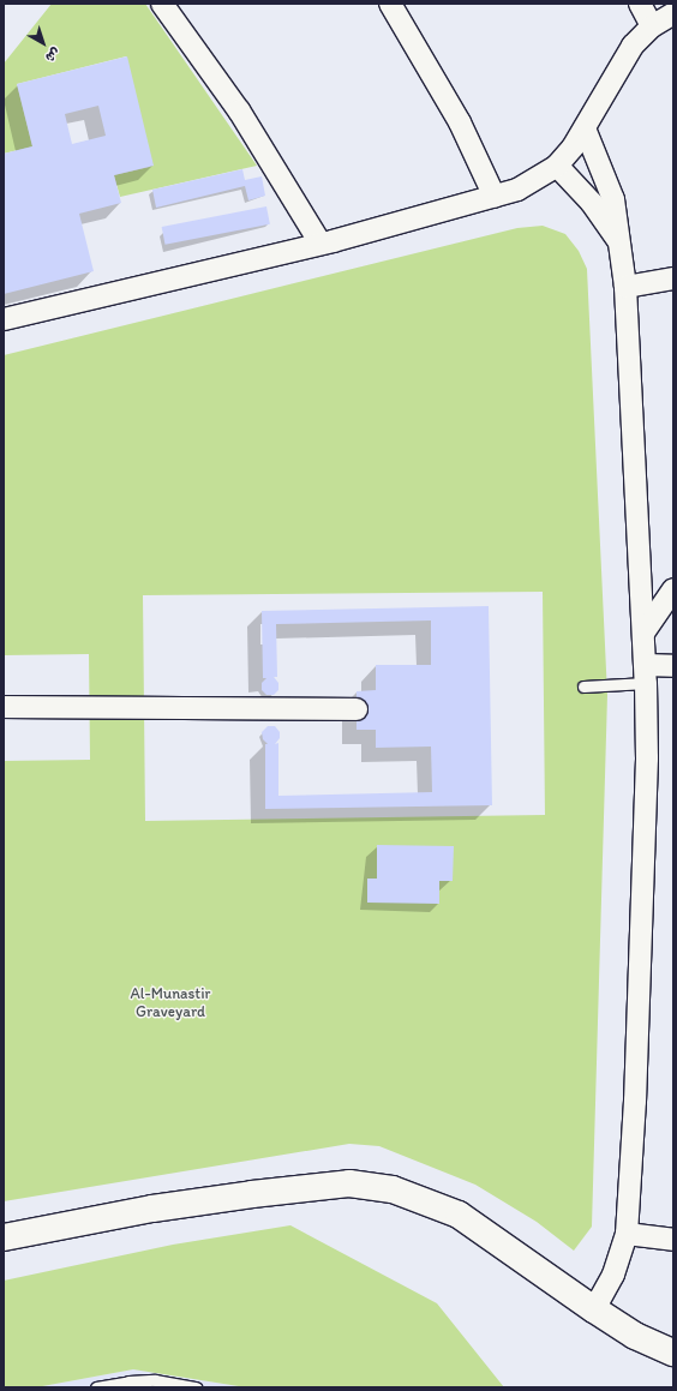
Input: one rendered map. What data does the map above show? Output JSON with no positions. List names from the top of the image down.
{
  "parks": ["Al-Munastir Graveyard"],
  "north": "bottom right"
}
